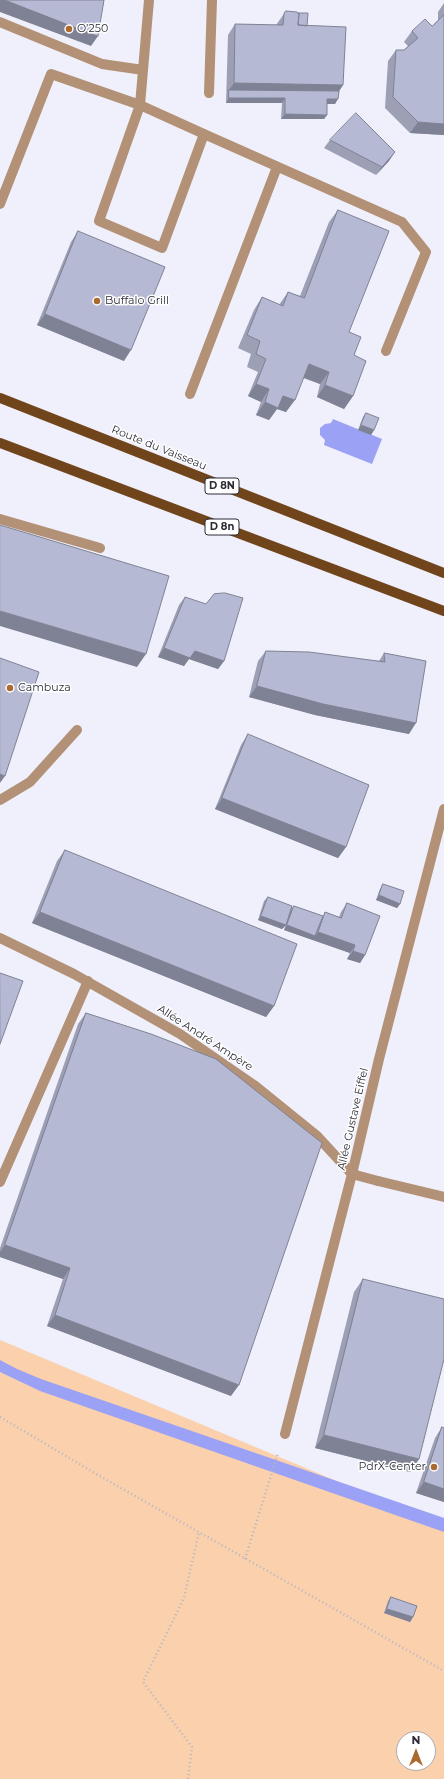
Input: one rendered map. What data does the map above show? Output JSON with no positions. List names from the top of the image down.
{
  "streets": {
    "main road": ["Route du Vaisseau", "D 8N", "D 8n"],
    "street": ["Allée André Ampère", "Allée Gustave Eiffel"]
  },
  "crossings": [
    ["Allée André Ampère", "Allée Gustave Eiffel"]
  ],
  "places": [
    "O’250",
    "Buffalo Grill",
    "Cambuza",
    "PdrX-Center"
  ],
  "north": "top"
}
